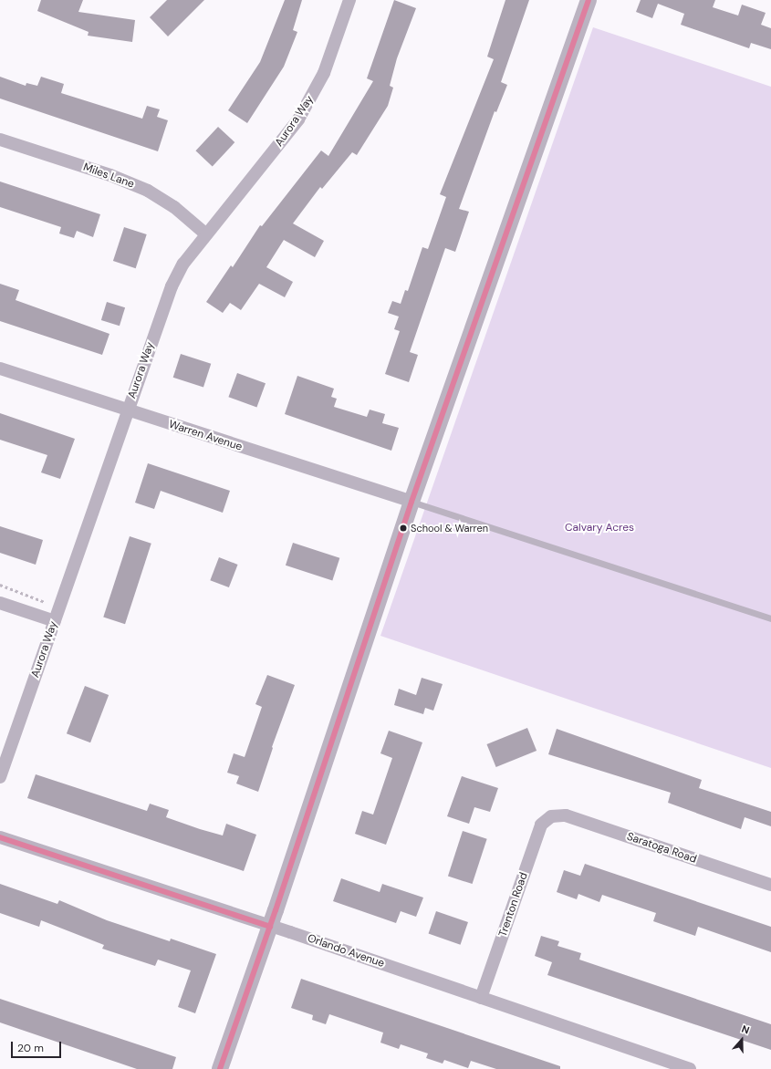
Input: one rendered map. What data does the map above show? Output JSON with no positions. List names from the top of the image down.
{
  "streets": {
    "street": [
      "Aurora Way",
      "Miles Lane",
      "Warren Avenue",
      "Saratoga Road",
      "Trenton Road",
      "Orlando Avenue"
    ]
  },
  "crossings": [
    ["Aurora Way", "Miles Lane"],
    ["Aurora Way", "Warren Avenue"],
    ["Saratoga Road", "Trenton Road"],
    ["Trenton Road", "Orlando Avenue"]
  ],
  "parks": ["Calvary Acres"],
  "places": ["School & Warren"],
  "scale_bar": "20 m",
  "north": "top"
}
